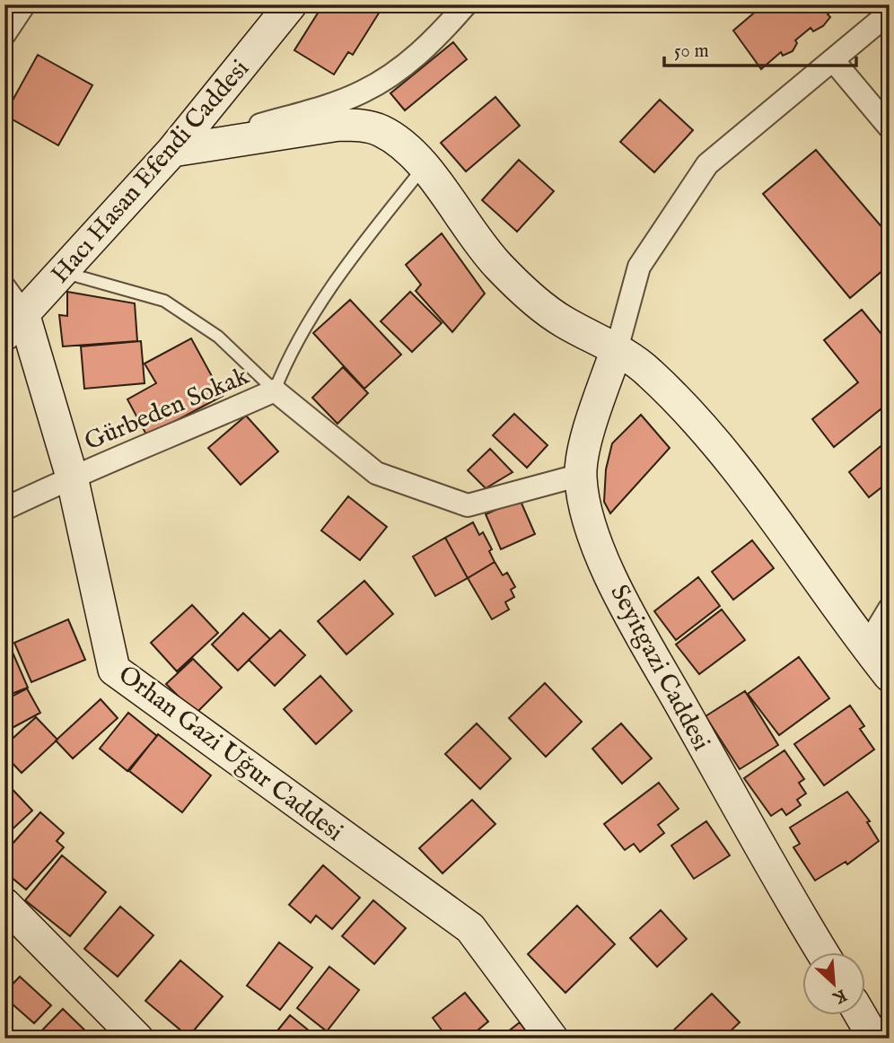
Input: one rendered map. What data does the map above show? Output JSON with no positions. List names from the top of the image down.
{
  "streets": {
    "street": [
      "Hacı Hasan Efendi Caddesi",
      "Gürbeden Sokak",
      "Seyitgazi Caddesi",
      "Orhan Gazi Uğur Caddesi"
    ]
  },
  "crossings": [
    ["Hacı Hasan Efendi Caddesi", "Orhan Gazi Uğur Caddesi"],
    ["Gürbeden Sokak", "Seyitgazi Caddesi"],
    ["Gürbeden Sokak", "Orhan Gazi Uğur Caddesi"]
  ],
  "scale_bar": "50 m",
  "north": "bottom right"
}
